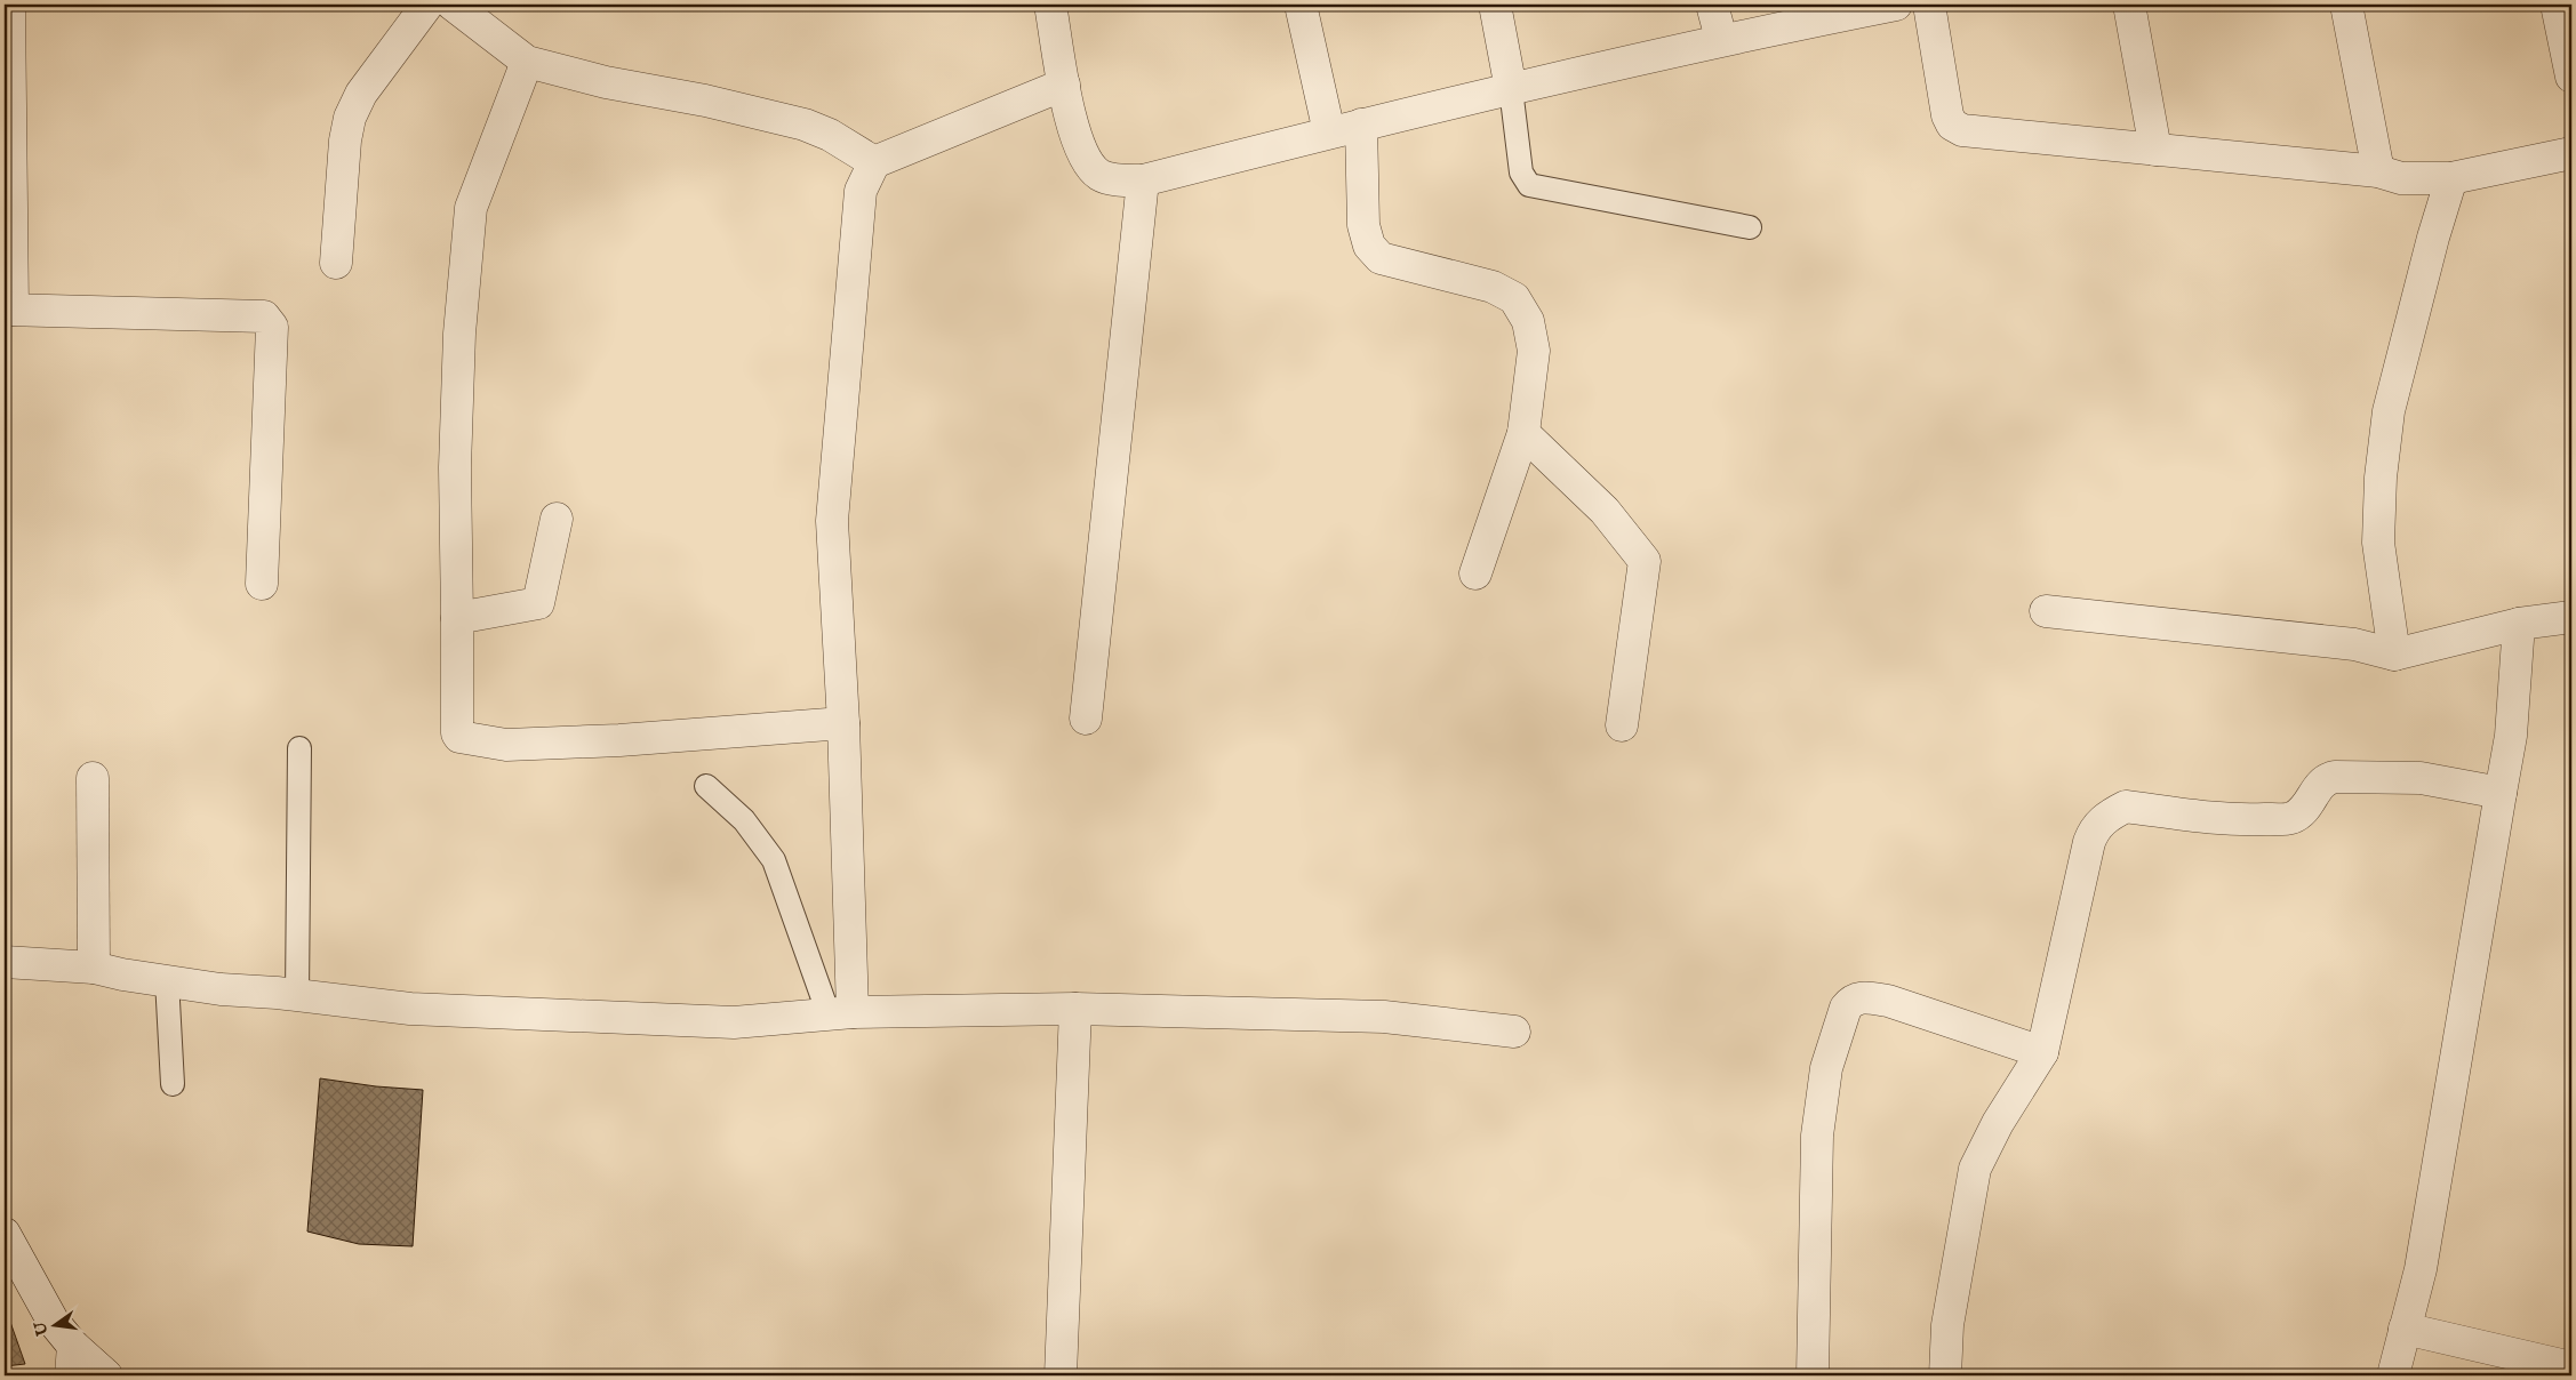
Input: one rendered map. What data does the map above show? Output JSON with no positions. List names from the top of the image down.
{
  "north": "left"
}
